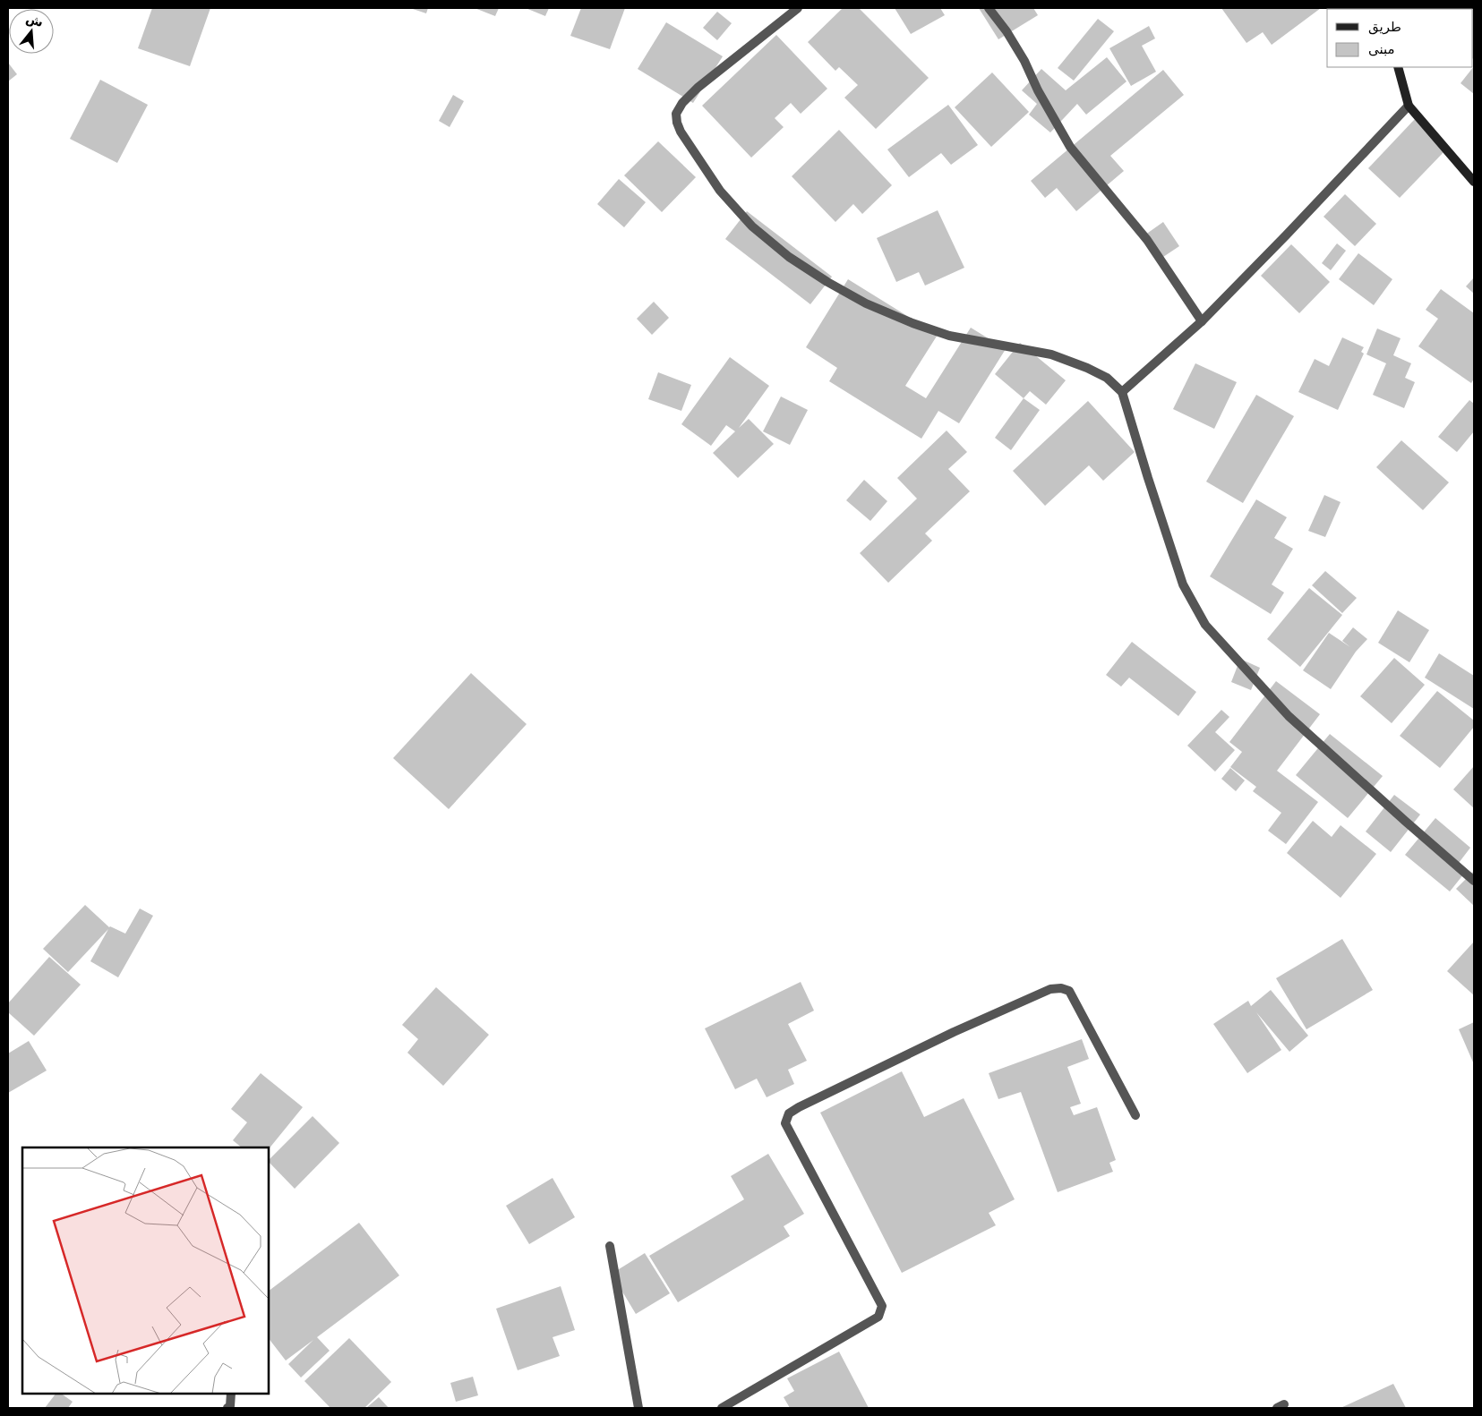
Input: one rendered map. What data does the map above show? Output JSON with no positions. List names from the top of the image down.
{
  "legend": ["طريق", "مبنى"],
  "north": "top"
}
